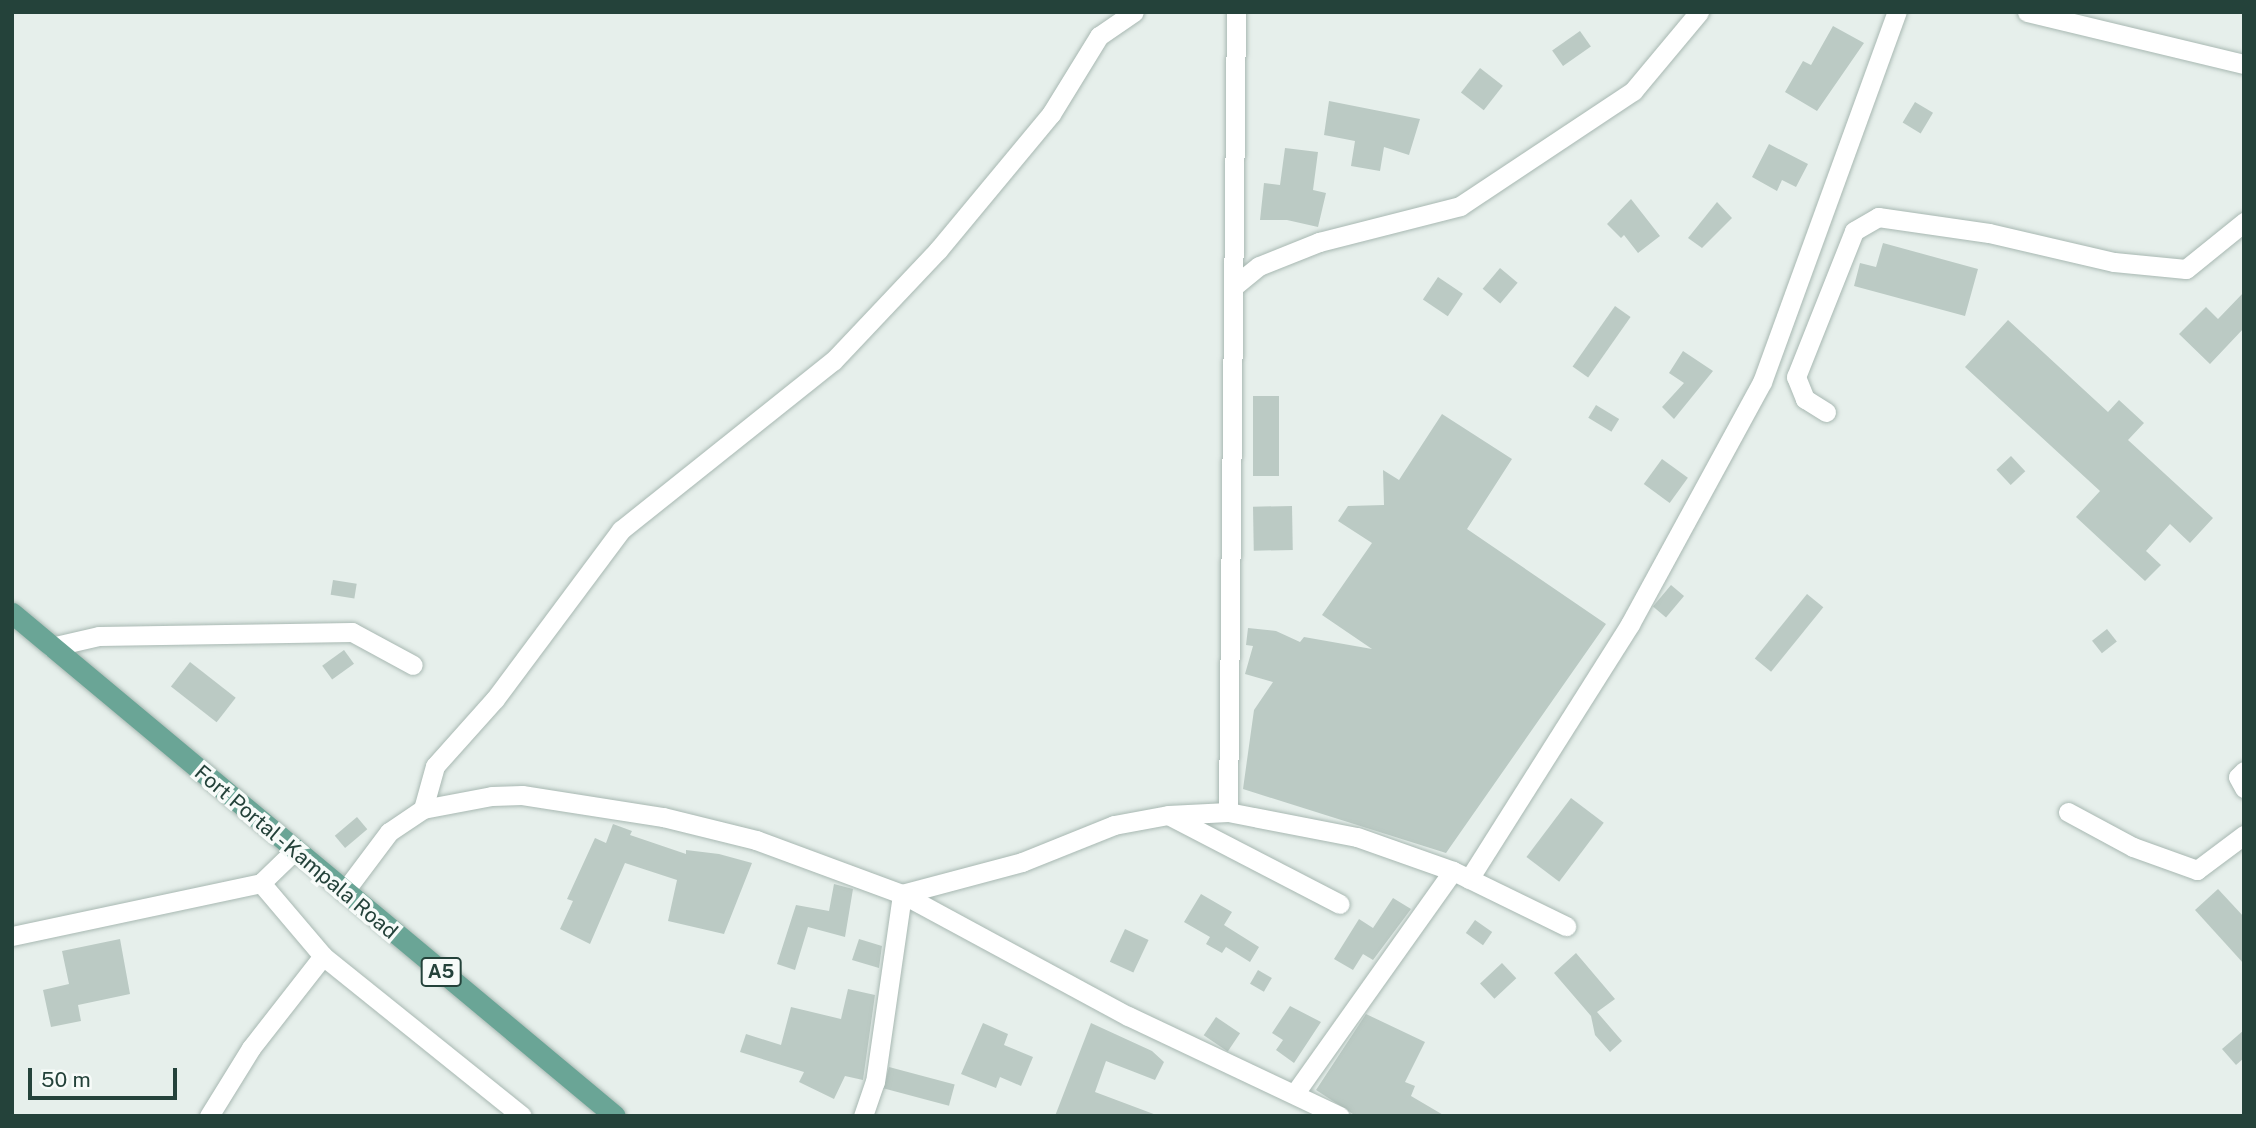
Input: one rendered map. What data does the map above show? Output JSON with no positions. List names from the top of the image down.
{
  "streets": {
    "main road": ["Fort Portal - Kampala Road", "A5"]
  },
  "scale_bar": "50 m"
}
